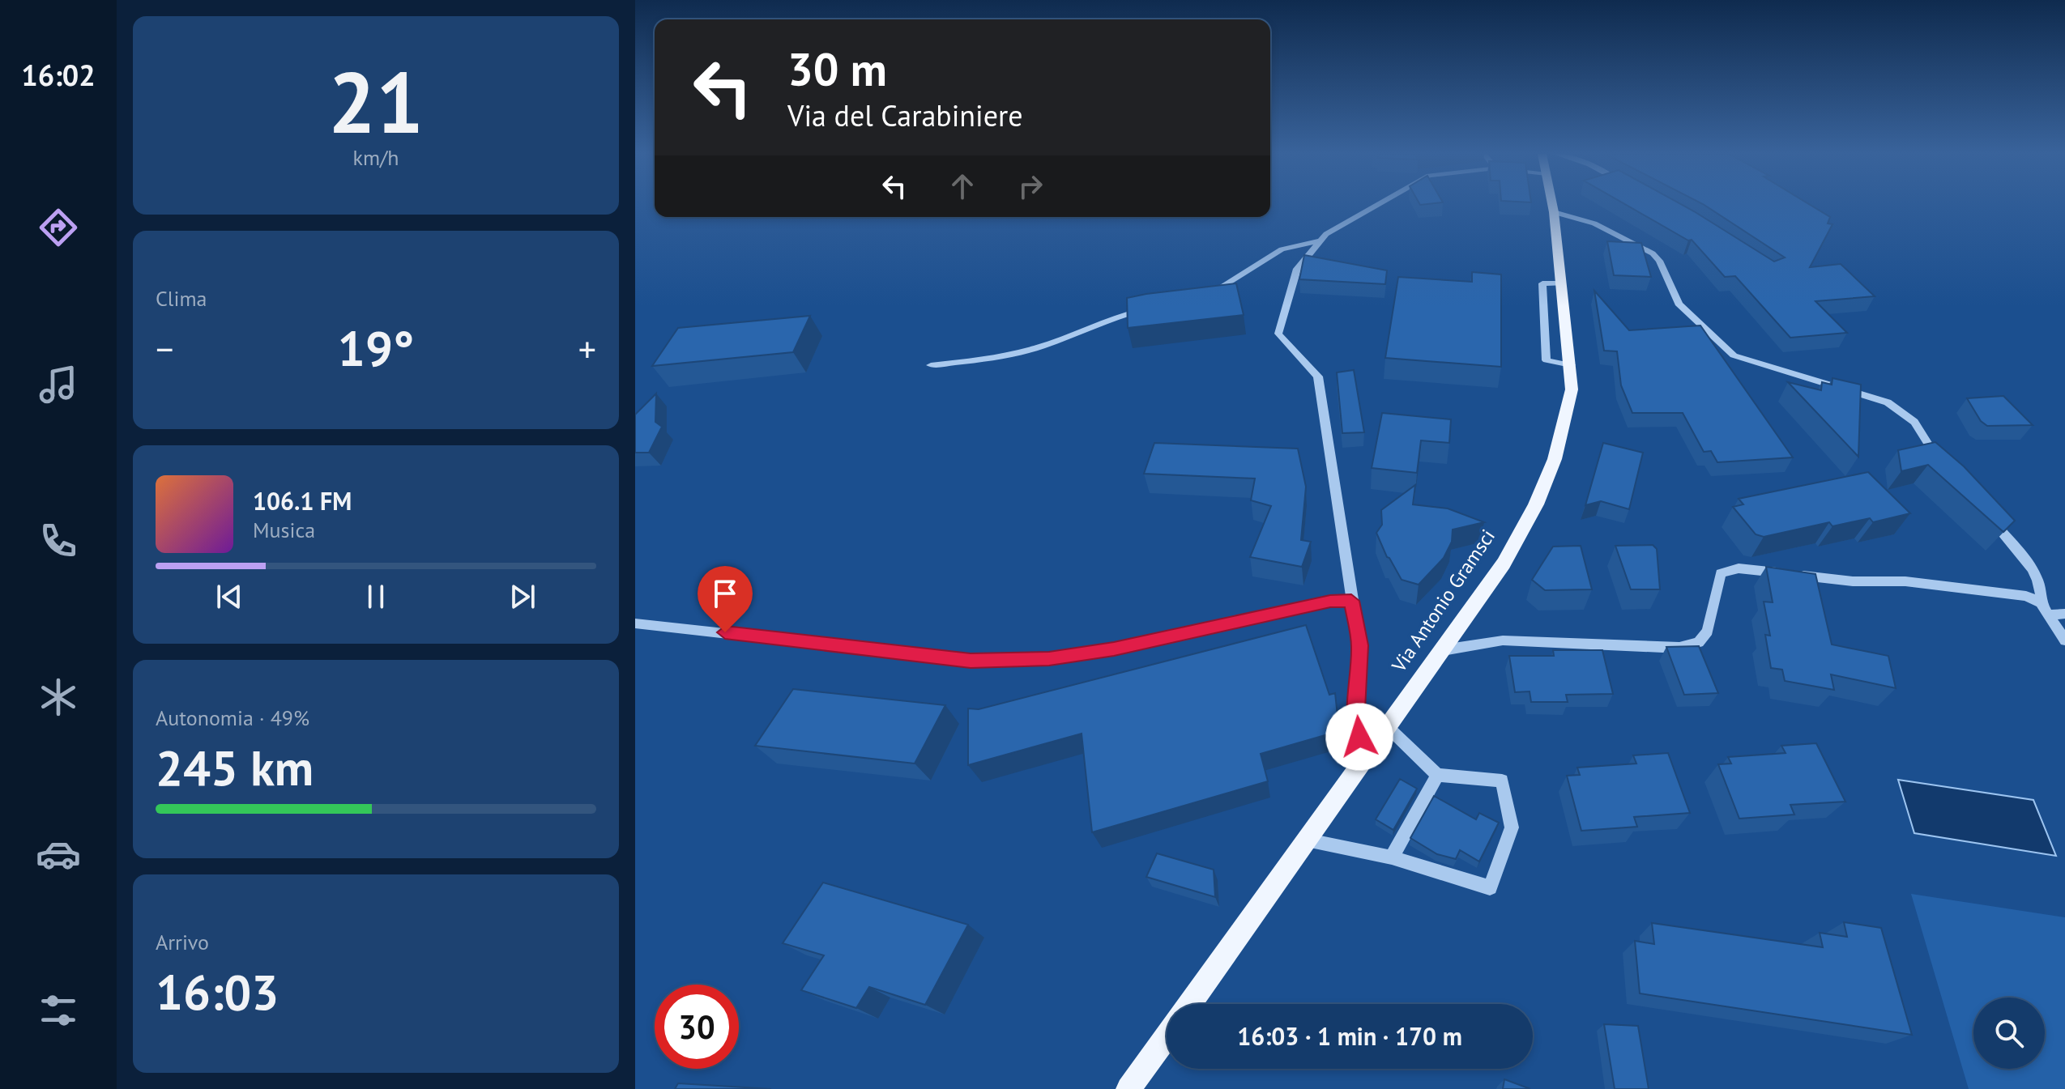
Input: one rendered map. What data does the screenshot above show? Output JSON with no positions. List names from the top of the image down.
{
  "streets": {
    "main road": ["Via Antonio Gramsci"]
  },
  "page": {
    "tabs": "16:02",
    "tile": [
      ["21", "km/h"],
      "Clima",
      ["Autonomia · 49%", "245 km"],
      ["Arrivo", "16:03"]
    ],
    "turn": ["30 m", "Via del Carabiniere"],
    "heat": ["−", "19°", "+"],
    "song": ["106.1 FM", "Musica"],
    "limit": "30",
    "trip": "16:03 · 1 min · 170 m"
  }
}
